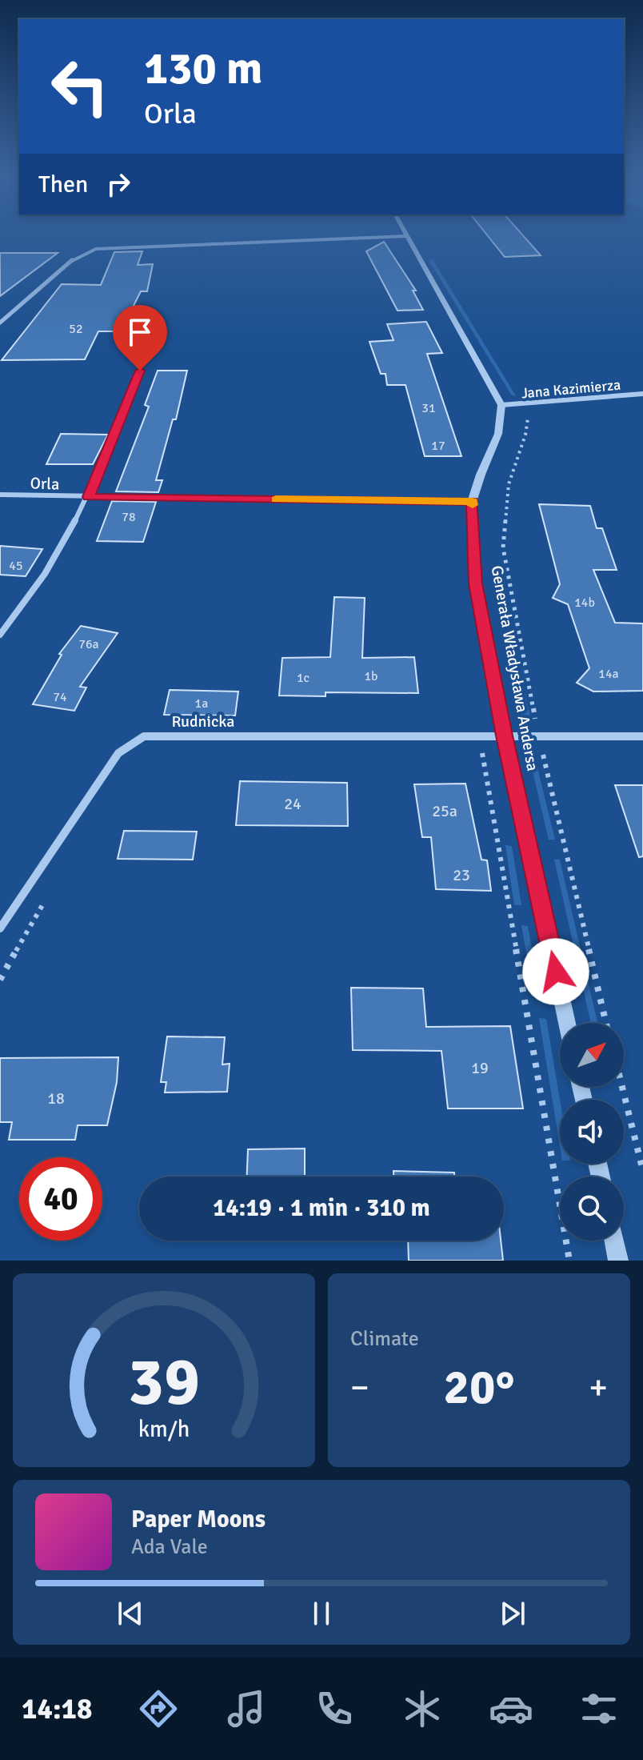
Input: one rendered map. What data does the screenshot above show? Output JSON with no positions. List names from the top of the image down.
{
  "streets": {
    "street": [
      "Jana Kazimierza",
      "Orla",
      "Generała Władysława Andersa",
      "Rudnicka"
    ]
  },
  "crossings": [
    ["Jana Kazimierza", "Generała Władysława Andersa"],
    ["Orla", "Generała Władysława Andersa"],
    ["Generała Władysława Andersa", "Rudnicka"]
  ],
  "house_numbers": [
    "52",
    "31",
    "17",
    "78",
    "45",
    "14b",
    "76a",
    "14a",
    "1b",
    "1c",
    "74",
    "1a",
    "24",
    "25a",
    "23",
    "19",
    "18"
  ],
  "north": "top right",
  "page": {
    "turn": ["130 m", "Orla"],
    "then": "Then",
    "limit": "40",
    "trip": "14:19 · 1 min · 310 m",
    "tile": "Climate",
    "heat": ["−", "20°", "+"],
    "song": ["Paper Moons", "Ada Vale"],
    "tabs": "14:18",
    "gauge": ["39", "km/h"]
  }
}
